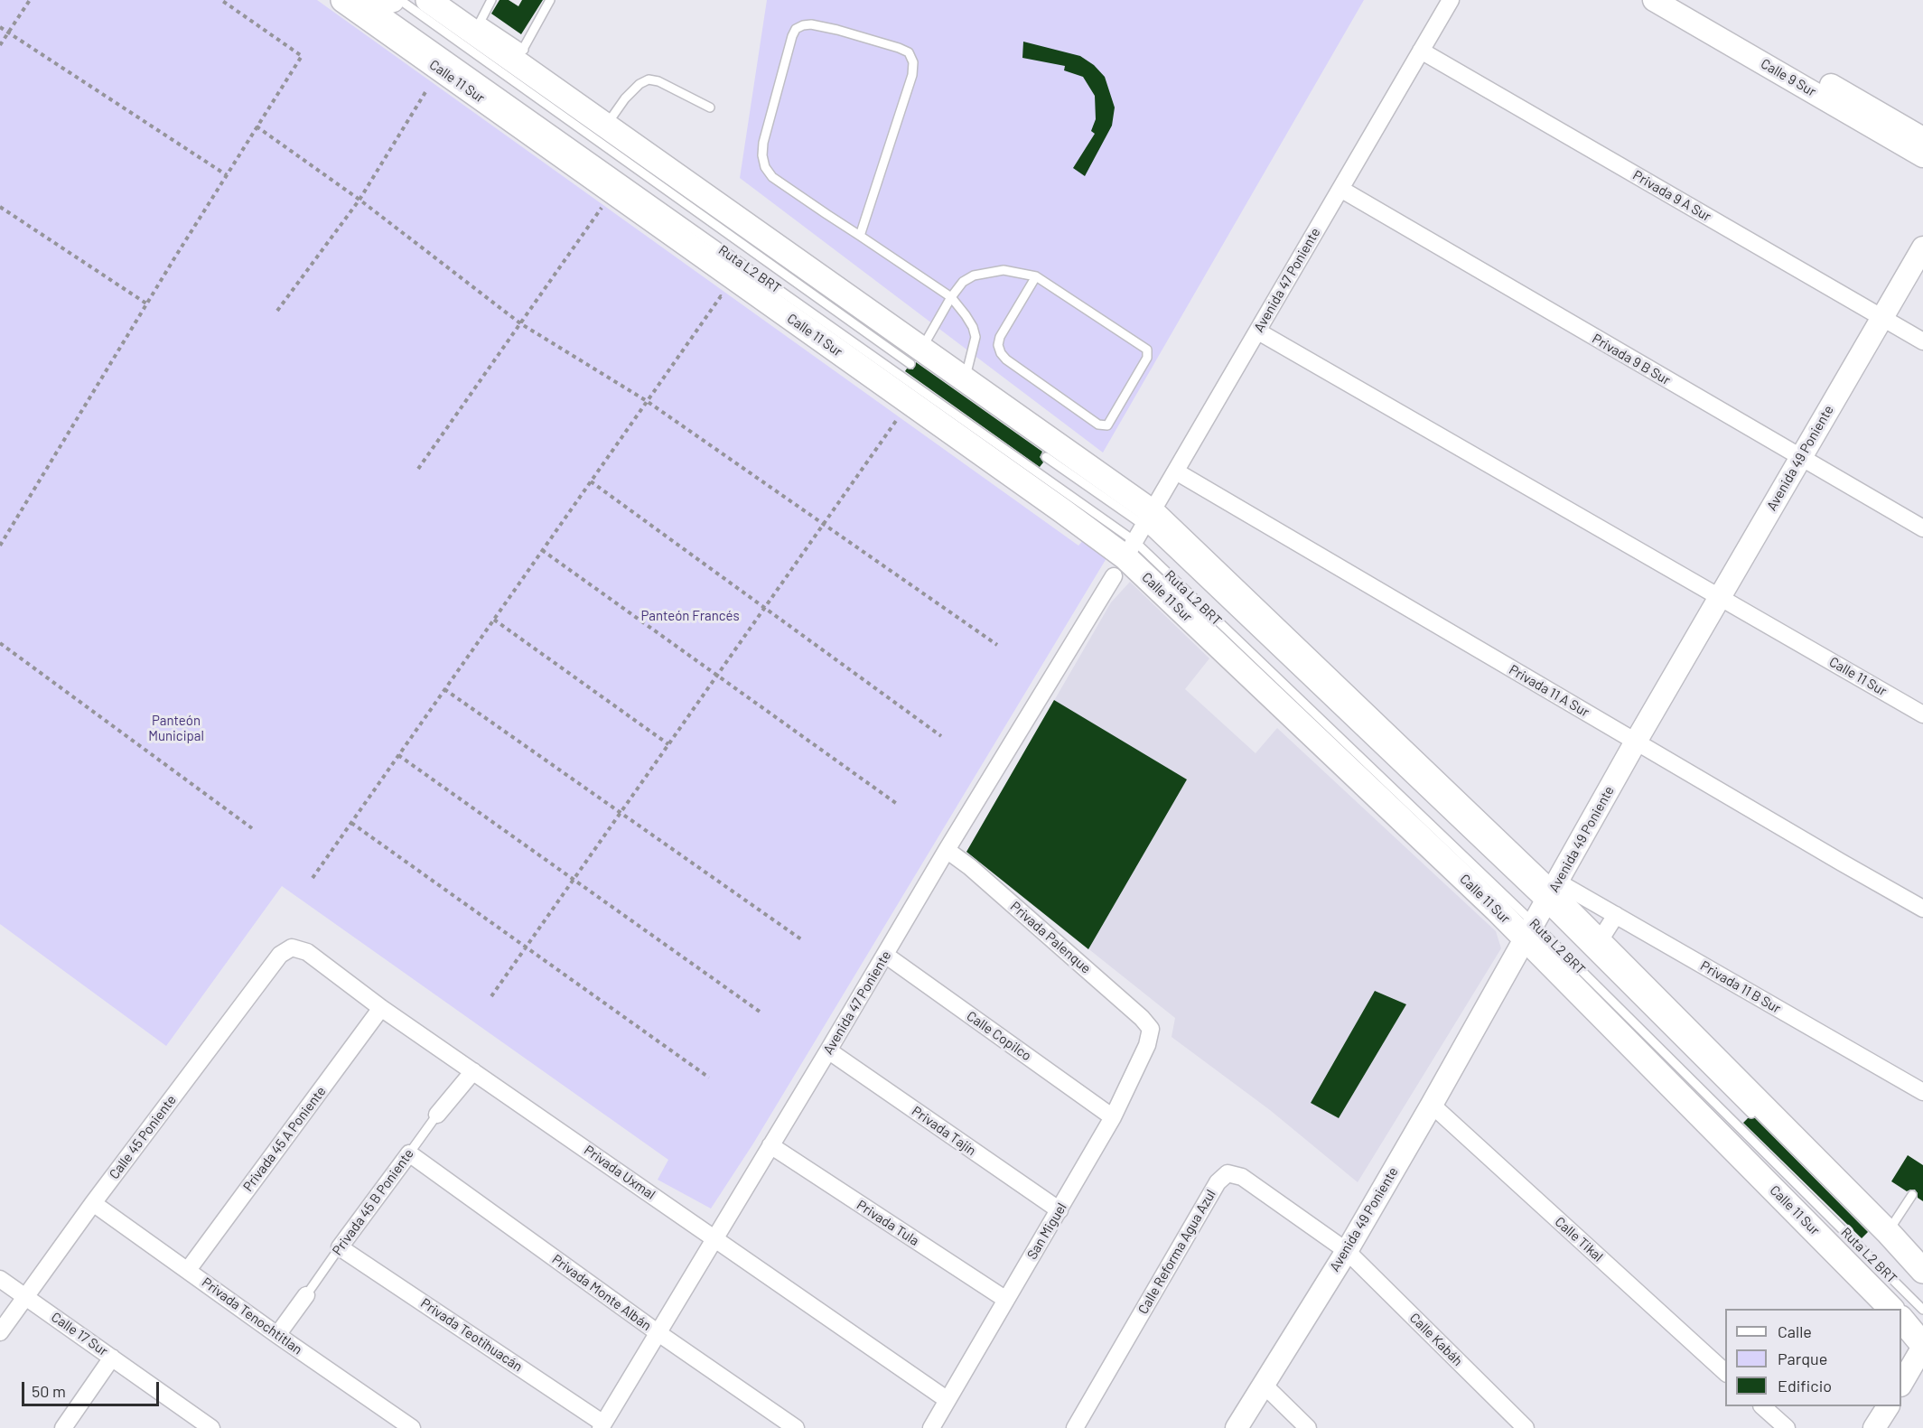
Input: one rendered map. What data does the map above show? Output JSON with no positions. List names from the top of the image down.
{
  "streets": {
    "main road": ["Calle 9 Sur", "Calle 11 Sur", "Avenida 49 Poniente"],
    "street": [
      "Privada 9 A Sur",
      "Avenida 47 Poniente",
      "Privada 9 B Sur",
      "Privada 11 A Sur",
      "Privada Palenque",
      "Privada 11 B Sur",
      "Calle Copilco",
      "Privada Tajín",
      "Calle 45 Poniente",
      "Privada 45 A Poniente",
      "Privada Uxmal",
      "Privada 45 B Poniente",
      "Privada Tula",
      "San Miguel",
      "Calle Tikal",
      "Calle Reforma Agua Azul",
      "Privada Monte Albán",
      "Privada Tenochtitlan",
      "Calle 17 Sur",
      "Privada Teotihuacán",
      "Calle Kabáh"
    ],
    "lane": ["Ruta L2 BRT"]
  },
  "crossings": [
    ["Calle 11 Sur", "Ruta L2 BRT"],
    ["Calle 11 Sur", "Avenida 47 Poniente"],
    ["Calle 11 Sur", "Avenida 49 Poniente"],
    ["Calle 11 Sur", "Privada 11 B Sur"],
    ["Privada 9 A Sur", "Avenida 47 Poniente"],
    ["Privada 9 A Sur", "Avenida 49 Poniente"],
    ["Ruta L2 BRT", "Avenida 49 Poniente"],
    ["Ruta L2 BRT", "Privada 11 B Sur"],
    ["Avenida 47 Poniente", "Privada 9 B Sur"],
    ["Avenida 47 Poniente", "Privada 11 A Sur"],
    ["Avenida 47 Poniente", "Privada Palenque"],
    ["Avenida 47 Poniente", "Calle Copilco"],
    ["Avenida 47 Poniente", "Privada Tajín"],
    ["Avenida 47 Poniente", "Privada Uxmal"],
    ["Avenida 47 Poniente", "Privada Tula"],
    ["Avenida 47 Poniente", "Privada Monte Albán"],
    ["Avenida 47 Poniente", "Privada Teotihuacán"],
    ["Privada 9 B Sur", "Avenida 49 Poniente"],
    ["Avenida 49 Poniente", "Privada 11 A Sur"],
    ["Avenida 49 Poniente", "Privada 11 B Sur"],
    ["Avenida 49 Poniente", "Calle Tikal"],
    ["Avenida 49 Poniente", "Calle Reforma Agua Azul"],
    ["Avenida 49 Poniente", "Calle Kabáh"],
    ["Privada Palenque", "San Miguel"],
    ["Calle Copilco", "San Miguel"],
    ["Privada Tajín", "San Miguel"],
    ["Calle 45 Poniente", "Privada Uxmal"],
    ["Calle 45 Poniente", "Privada Tenochtitlan"],
    ["Calle 45 Poniente", "Calle 17 Sur"],
    ["Privada 45 A Poniente", "Privada Uxmal"],
    ["Privada 45 A Poniente", "Privada Tenochtitlan"],
    ["Privada Uxmal", "Privada 45 B Poniente"],
    ["Privada Uxmal", "San Miguel"],
    ["Privada 45 B Poniente", "Privada Monte Albán"],
    ["Privada 45 B Poniente", "Privada Tenochtitlan"],
    ["Privada 45 B Poniente", "Privada Teotihuacán"],
    ["Privada Tula", "San Miguel"],
    ["Calle Reforma Agua Azul", "Calle Kabáh"]
  ],
  "parks": ["Panteón Francés", "Panteón Municipal"],
  "legend": ["Calle", "Parque", "Edificio"],
  "scale_bar": "50 m"
}
